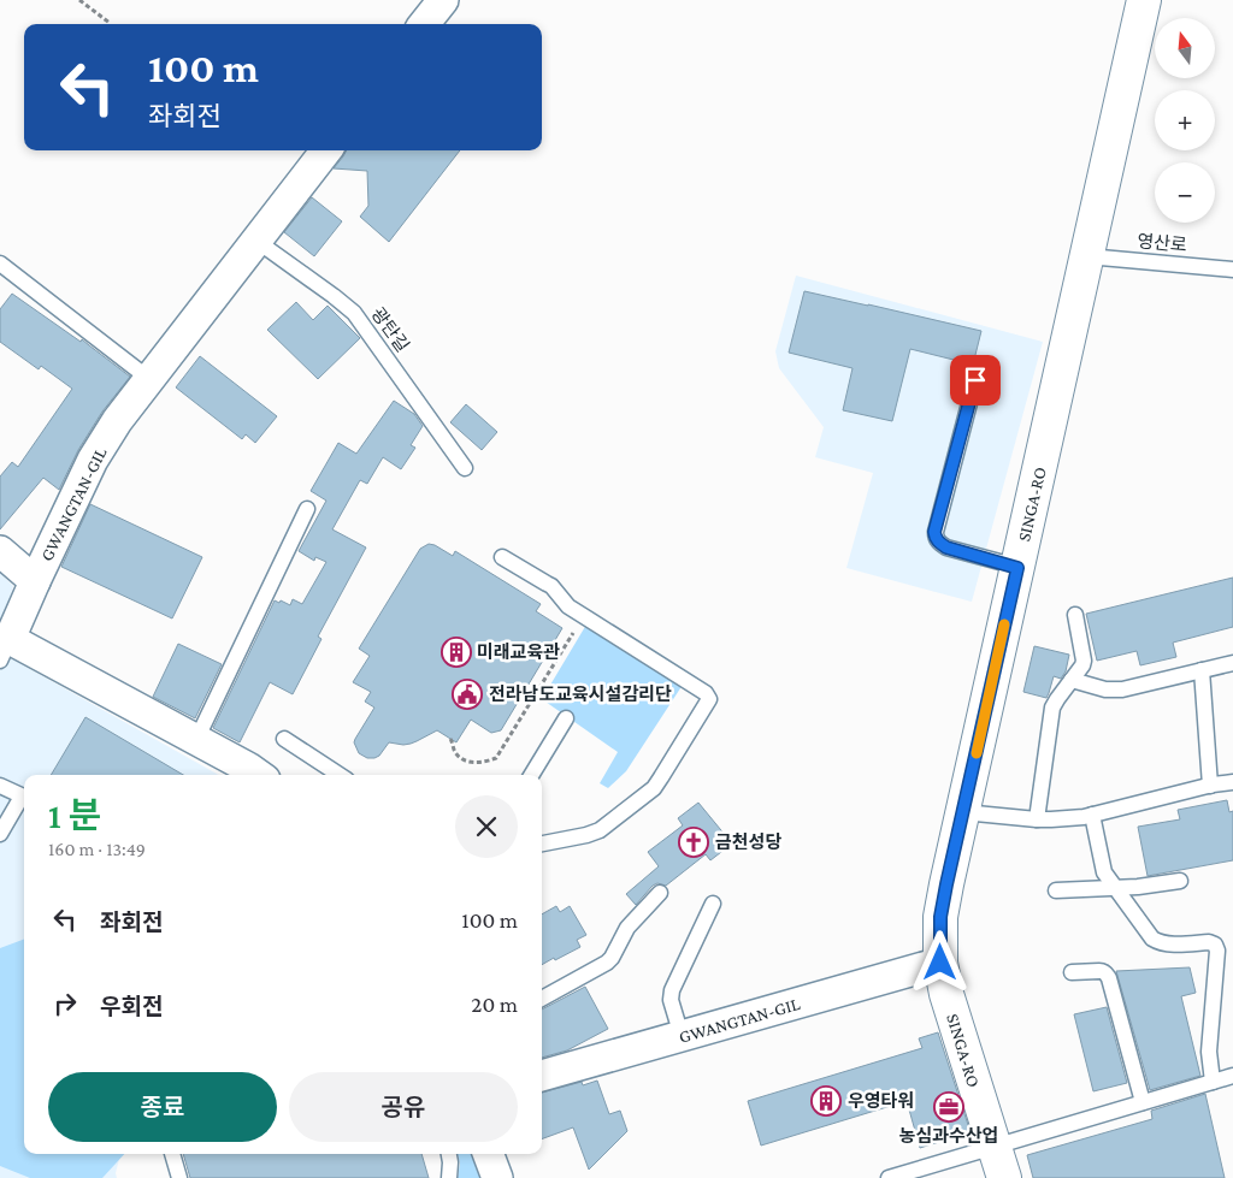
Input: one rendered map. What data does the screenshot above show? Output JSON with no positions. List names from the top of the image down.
{
  "streets": {
    "street": ["GWANGTAN-GIL", "SINGA-RO"],
    "lane": ["영산로", "광탄길"]
  },
  "crossings": [
    ["영산로", "SINGA-RO"],
    ["광탄길", "GWANGTAN-GIL"],
    ["GWANGTAN-GIL", "SINGA-RO"]
  ],
  "places": {
    "building": ["미래교육관", "우영타워"],
    "public building": ["전라남도교육시설감리단"],
    "church": ["금천성당"],
    "office": ["농심과수산업"]
  },
  "north": "top",
  "page": {
    "map_buttons": ["+", "−"],
    "turn": ["100 m", "좌회전"],
    "heading": ["1 분", "160 m · 13:49"],
    "list": [
      {
        "name": "좌회전",
        "value": "100 m"
      },
      {
        "name": "우회전",
        "value": "20 m"
      }
    ],
    "buttons": ["종료", "공유"]
  }
}
